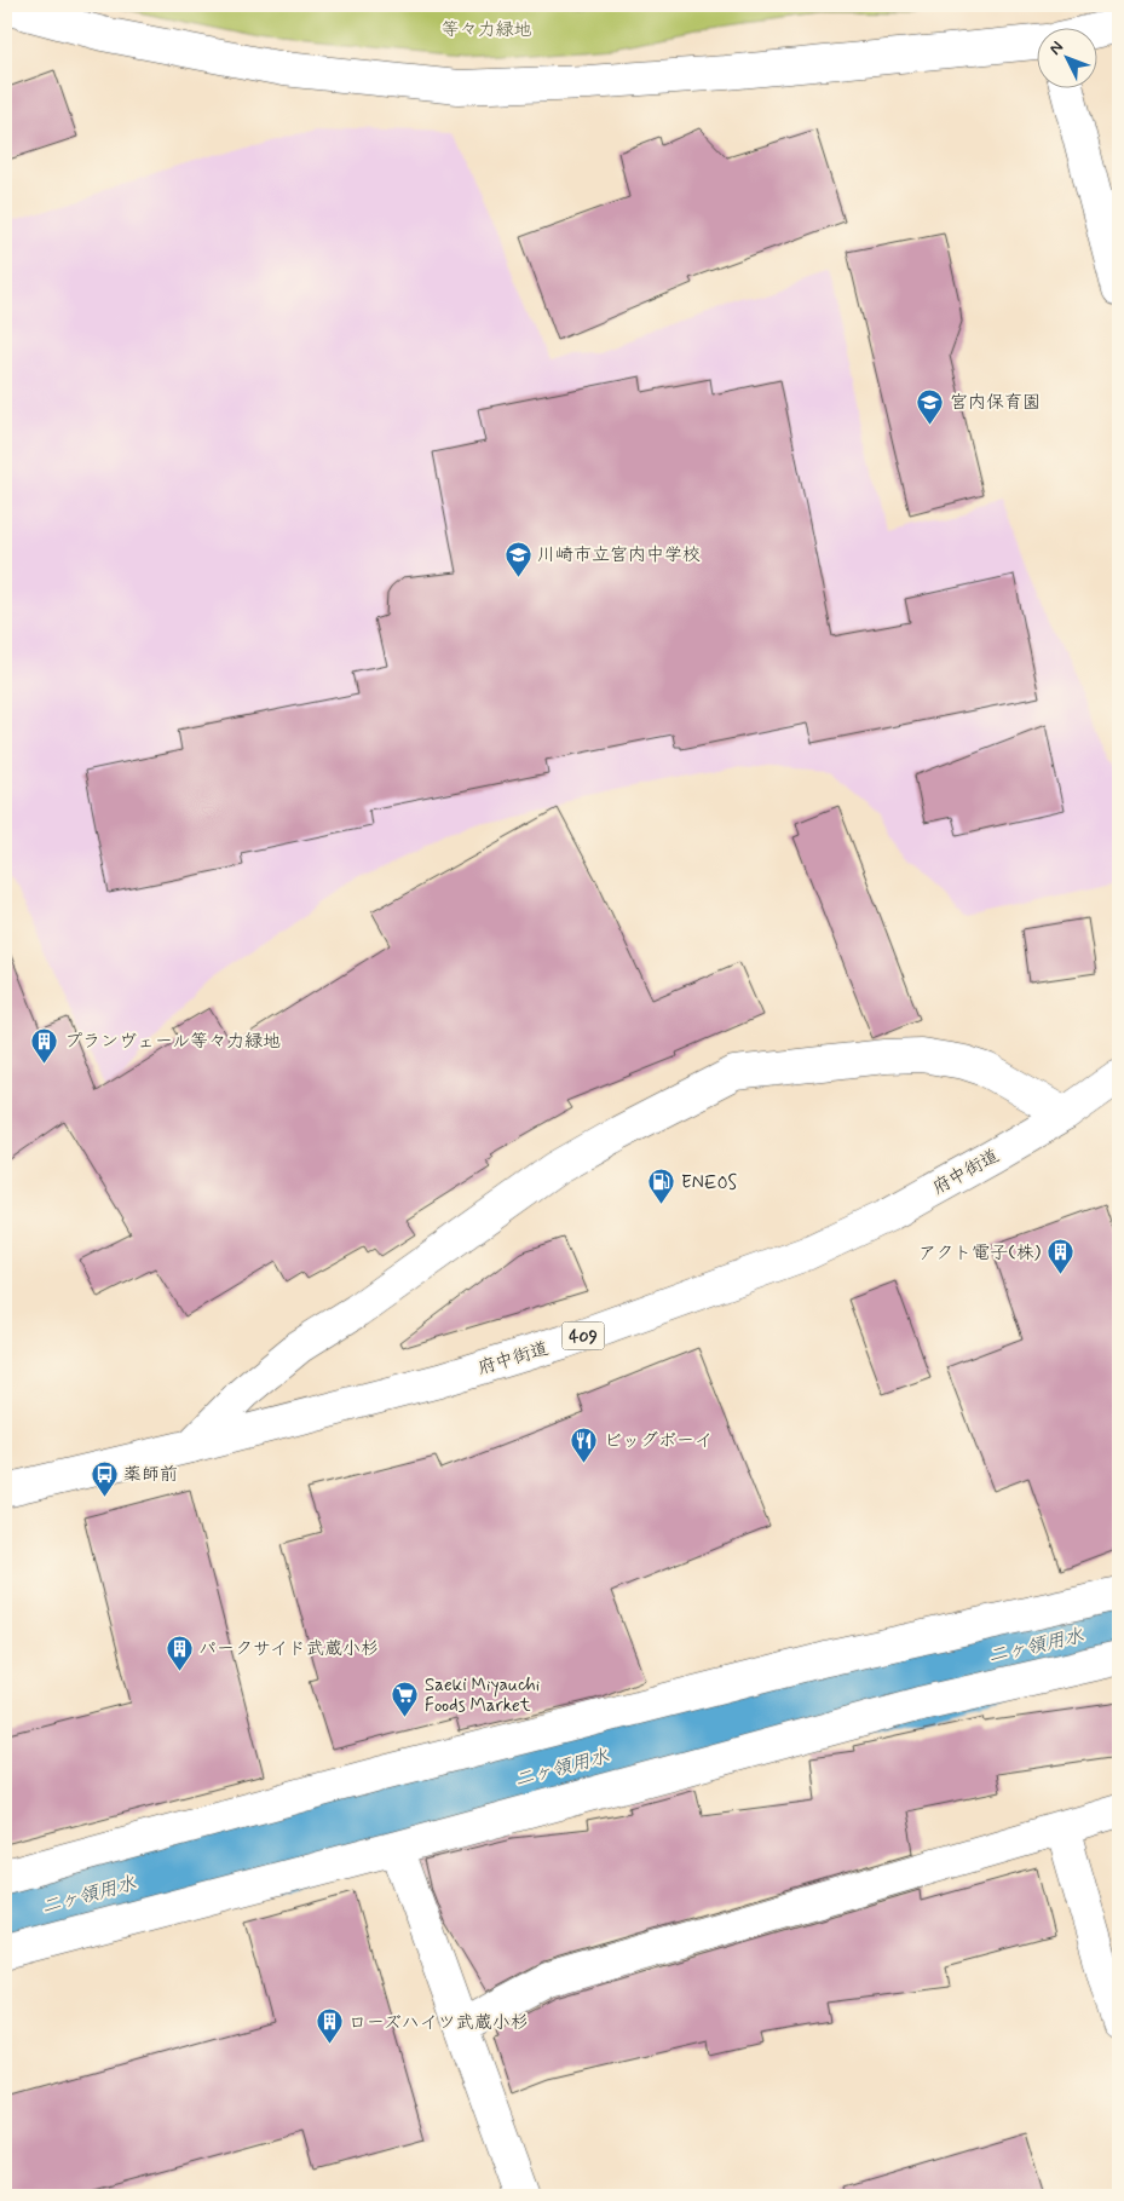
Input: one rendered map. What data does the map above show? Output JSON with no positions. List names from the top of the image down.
{
  "streets": {
    "main road": ["府中街道", "409"]
  },
  "water": ["二ヶ領用水"],
  "parks": ["等々力緑地"],
  "places": {
    "school or university": ["宮内保育園", "川崎市立宮内中学校"],
    "building": [
      "プランヴェール等々力緑地",
      "アクト電子(株)",
      "パークサイド武蔵小杉",
      "ローズハイツ武蔵小杉"
    ],
    "fuel station": ["ENEOS"],
    "restaurant": ["ビッグボーイ"],
    "bus stop": ["薬師前"],
    "supermarket": ["Saeki Miyauchi Foods Market"]
  },
  "north": "top left"
}
